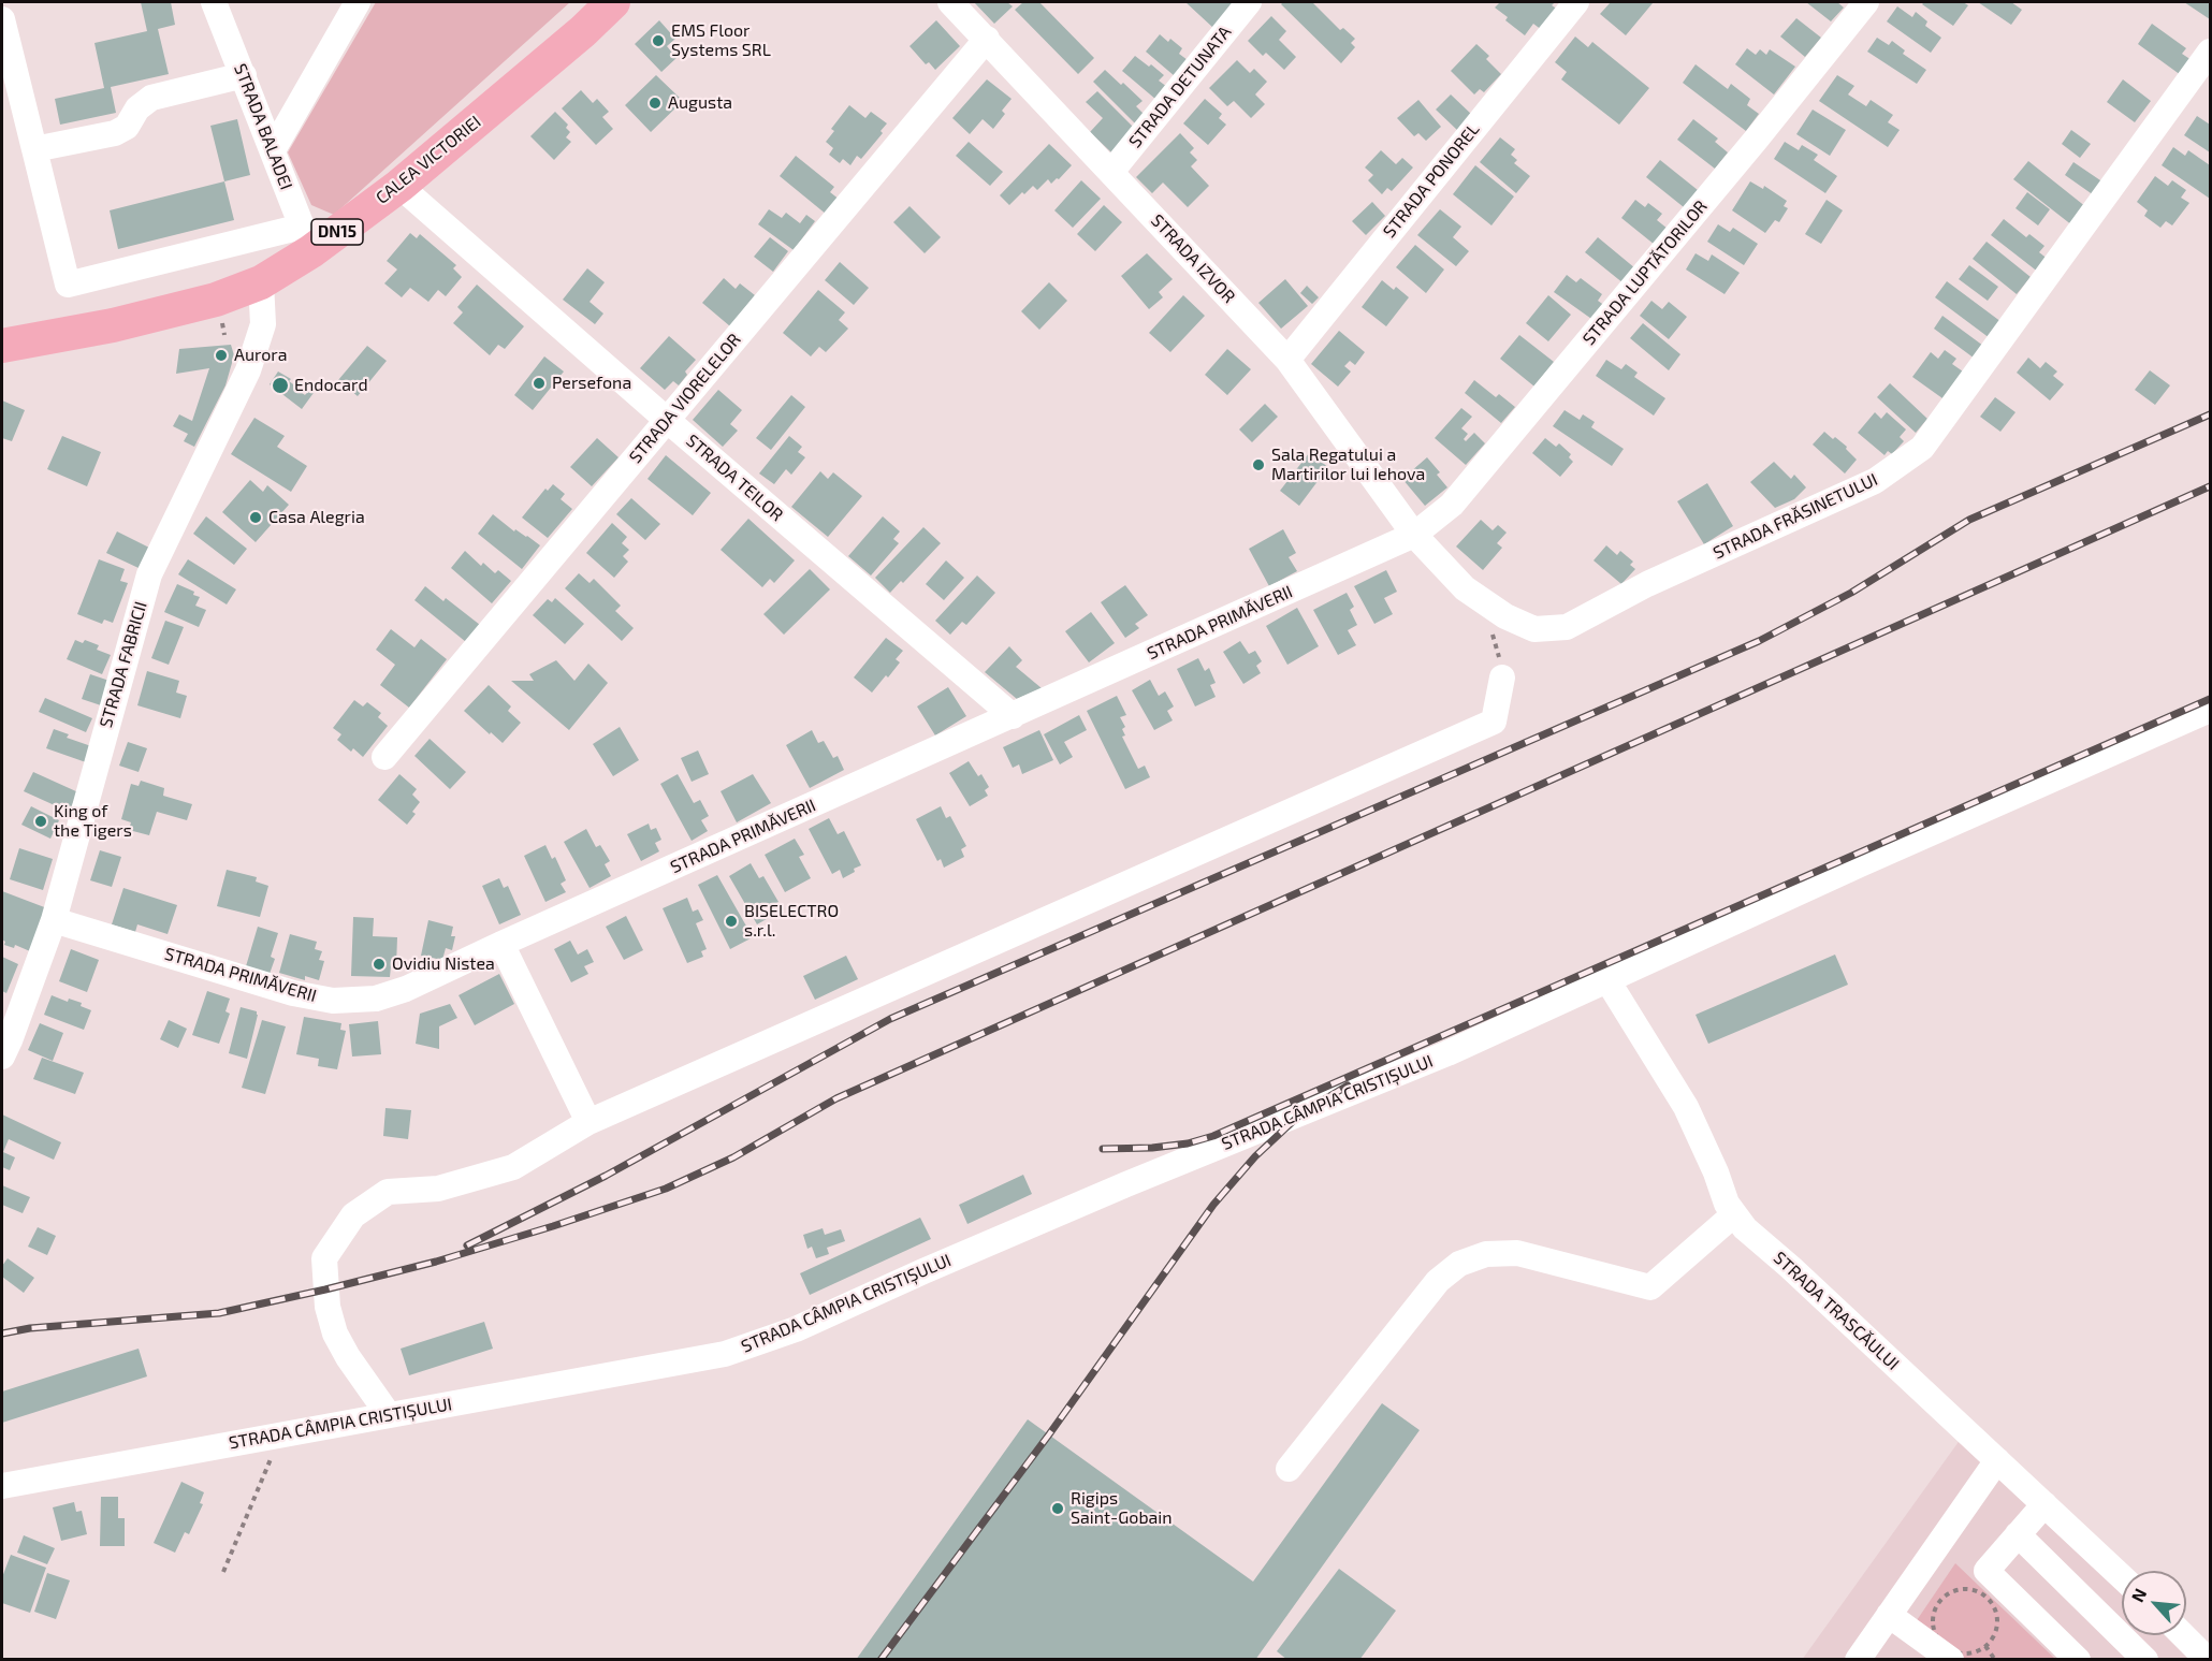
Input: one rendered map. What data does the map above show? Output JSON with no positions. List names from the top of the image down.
{
  "streets": {
    "main road": ["CALEA VICTORIEI", "DN15"],
    "street": [
      "STRADA DETUNATA",
      "STRADA BALADEI",
      "STRADA PONOREL",
      "STRADA IZVOR",
      "STRADA LUPTĂTORILOR",
      "STRADA VIORELELOR",
      "STRADA TEILOR",
      "STRADA FRĂSINETULUI",
      "STRADA PRIMĂVERII",
      "STRADA FABRICII",
      "STRADA CÂMPIA CRISTIȘULUI",
      "STRADA TRASCĂULUI"
    ]
  },
  "crossings": [
    ["STRADA DETUNATA", "STRADA IZVOR"],
    ["STRADA BALADEI", "CALEA VICTORIEI"],
    ["CALEA VICTORIEI", "STRADA TEILOR"],
    ["CALEA VICTORIEI", "STRADA FABRICII"],
    ["STRADA PONOREL", "STRADA IZVOR"],
    ["STRADA IZVOR", "STRADA LUPTĂTORILOR"],
    ["STRADA IZVOR", "STRADA VIORELELOR"],
    ["STRADA IZVOR", "STRADA FRĂSINETULUI"],
    ["STRADA IZVOR", "STRADA PRIMĂVERII"],
    ["STRADA LUPTĂTORILOR", "STRADA FRĂSINETULUI"],
    ["STRADA LUPTĂTORILOR", "STRADA PRIMĂVERII"],
    ["STRADA VIORELELOR", "STRADA TEILOR"],
    ["STRADA TEILOR", "STRADA PRIMĂVERII"],
    ["STRADA FRĂSINETULUI", "STRADA PRIMĂVERII"],
    ["STRADA PRIMĂVERII", "STRADA FABRICII"],
    ["STRADA CÂMPIA CRISTIȘULUI", "STRADA TRASCĂULUI"]
  ],
  "places": [
    "EMS Floor Systems SRL",
    "Augusta",
    "Aurora",
    "Persefona",
    "Endocard",
    "Sala Regatului a Martirilor lui Iehova",
    "Casa Alegria",
    "King of the Tigers",
    "BISELECTRO s.r.l.",
    "Ovidiu Nistea",
    "Rigips Saint-Gobain"
  ],
  "north": "top left"
}
